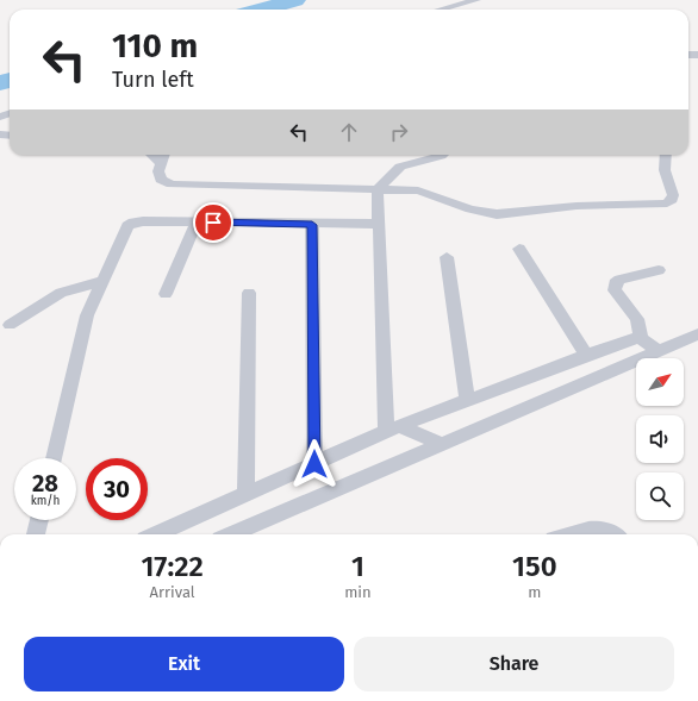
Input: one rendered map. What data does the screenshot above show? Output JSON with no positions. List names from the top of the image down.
{
  "north": "top right",
  "page": {
    "turn": ["110 m", "Turn left"],
    "speed": "28 km/h",
    "limit": "30",
    "eta": [
      "17:22",
      "Arrival",
      "1",
      "min",
      "150",
      "m"
    ],
    "buttons": ["Exit", "Share"]
  }
}
